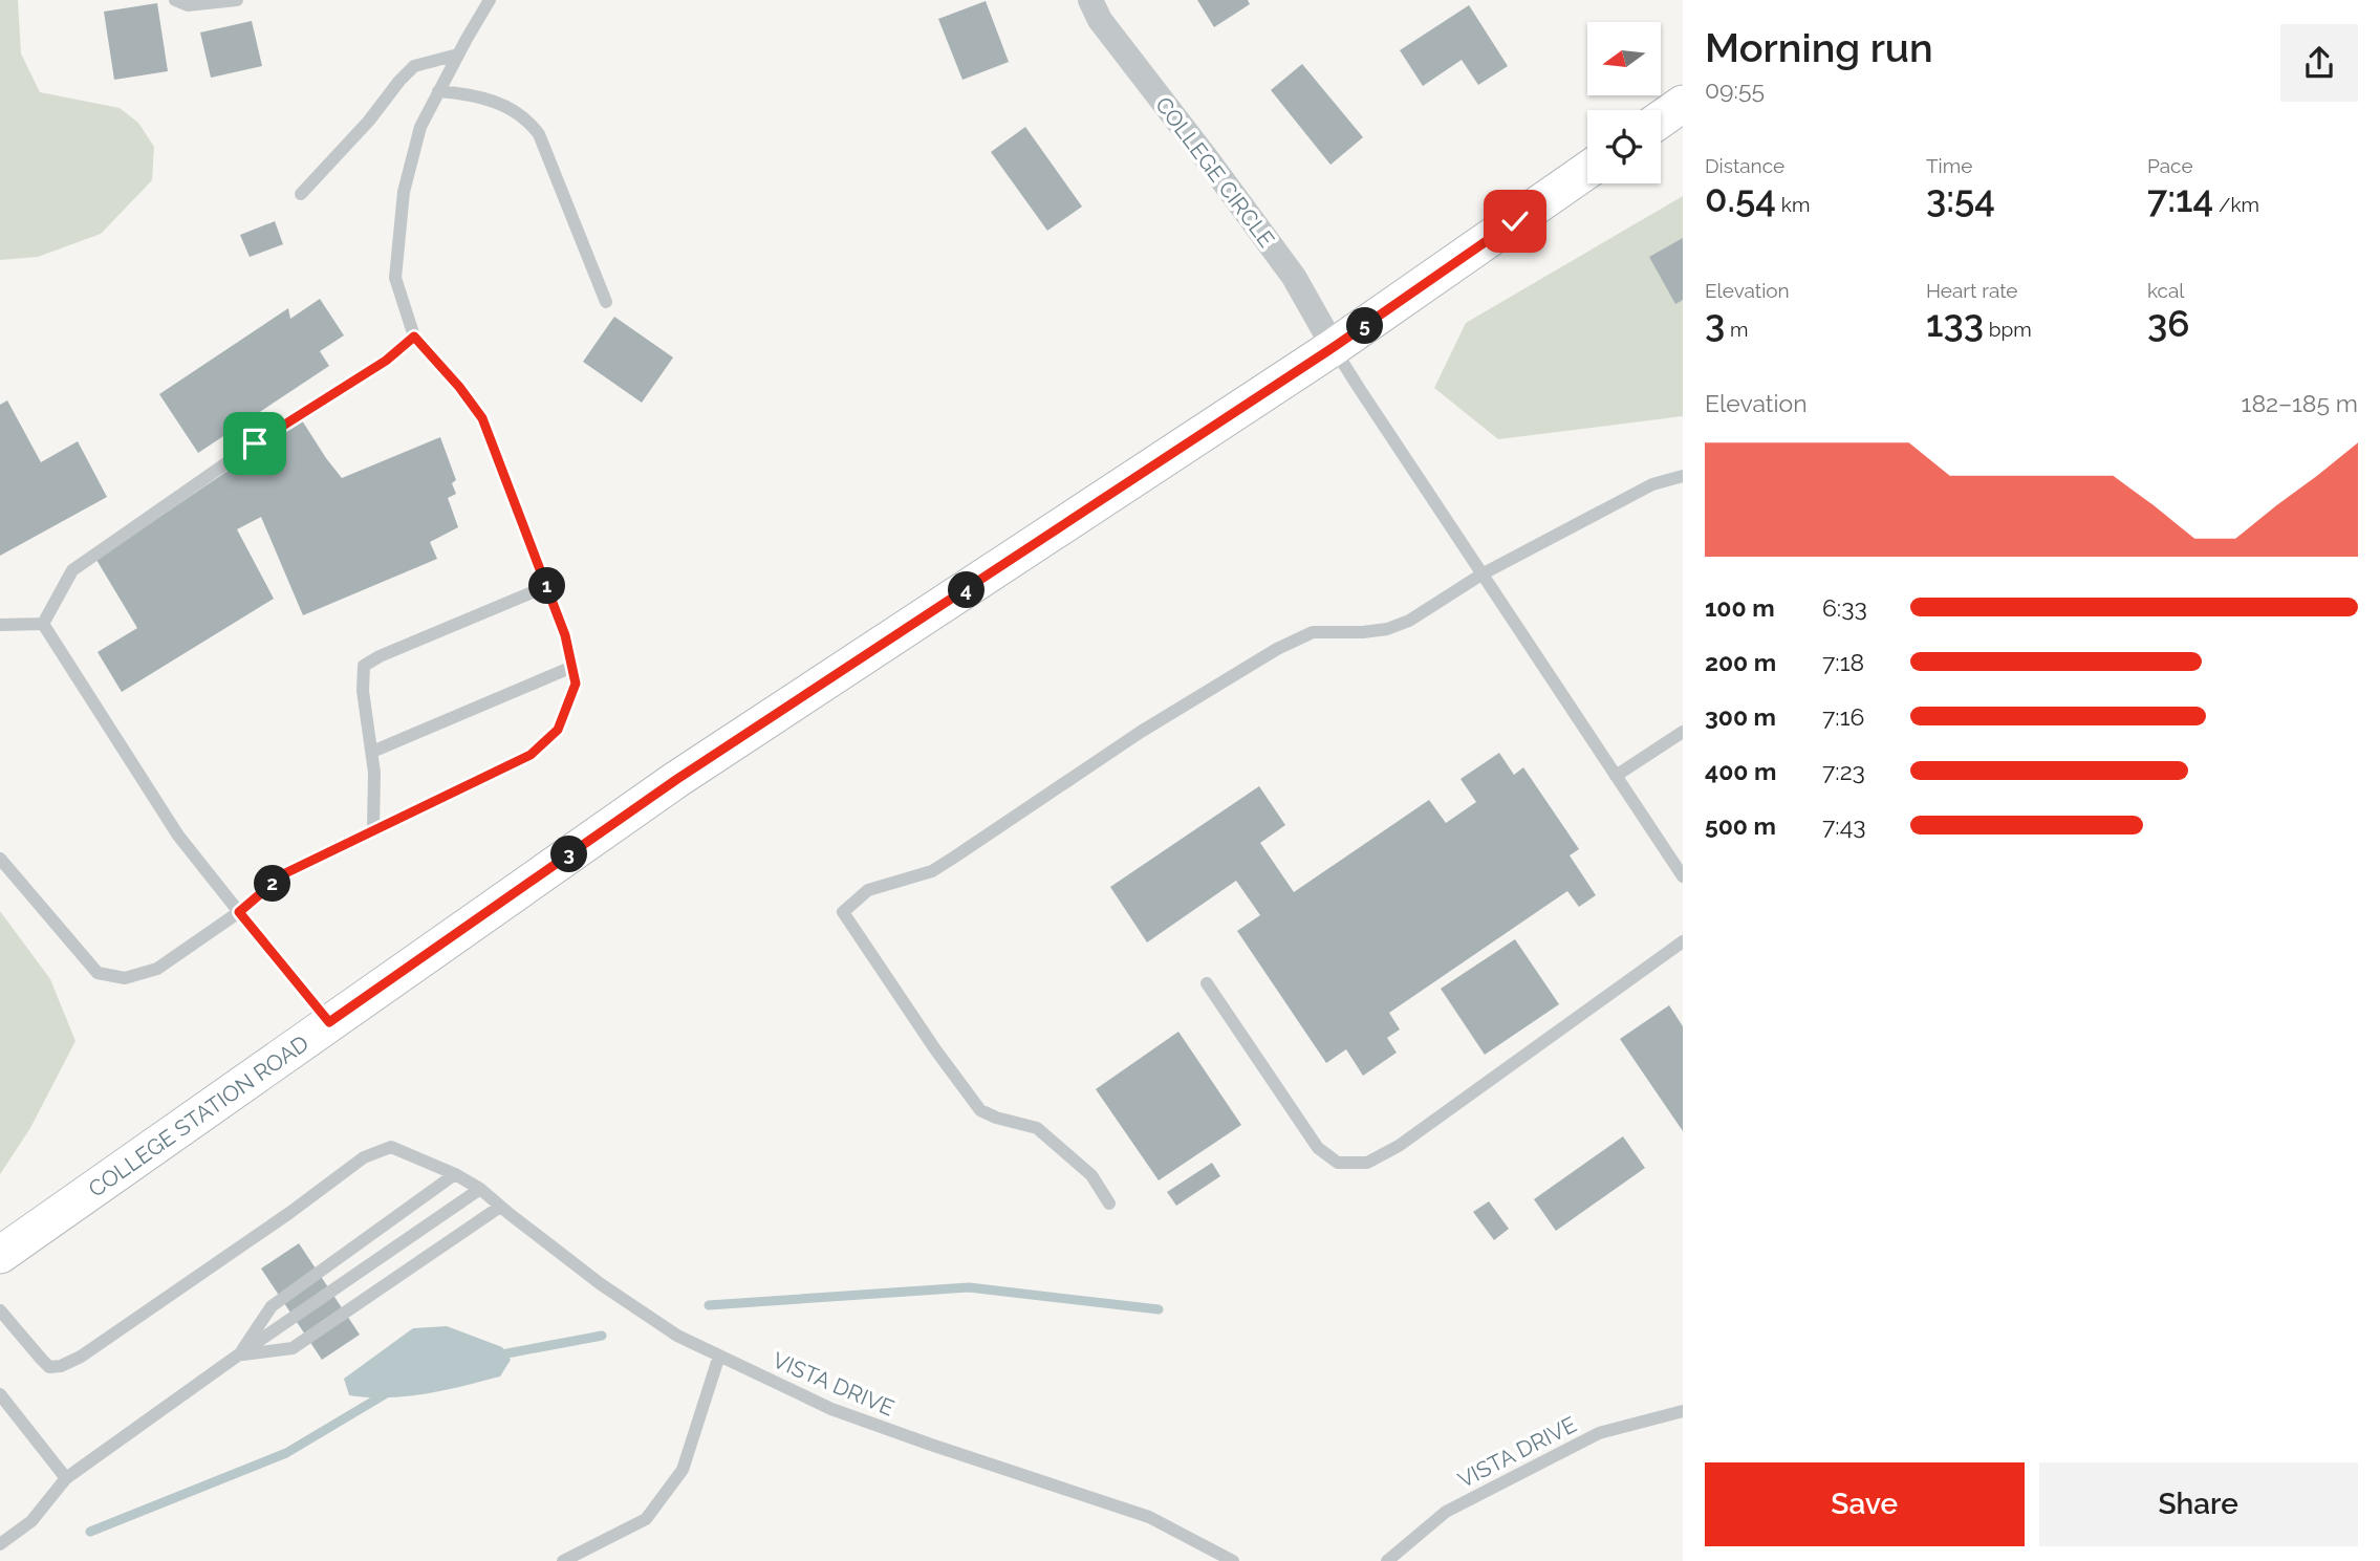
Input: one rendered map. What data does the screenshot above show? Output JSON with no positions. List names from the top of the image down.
{
  "streets": {
    "main road": ["COLLEGE STATION ROAD"],
    "street": ["COLLEGE CIRCLE"],
    "lane": ["VISTA DRIVE"]
  },
  "crossings": [
    ["COLLEGE CIRCLE", "COLLEGE STATION ROAD"]
  ],
  "north": "left",
  "page": {
    "heading": ["Morning run", "09:55"],
    "stats": [
      ["Distance", "0.54 km"],
      ["Time", "3:54"],
      ["Pace", "7:14 /km"],
      ["Elevation", "3 m"],
      ["Heart rate", "133 bpm"],
      ["kcal", "36"]
    ],
    "pins": [
      "5",
      "1",
      "4",
      "3",
      "2"
    ],
    "chart": ["Elevation", "182–185 m"],
    "list": [
      {
        "name": "100 m",
        "note": "6:33"
      },
      {
        "name": "200 m",
        "note": "7:18"
      },
      {
        "name": "300 m",
        "note": "7:16"
      },
      {
        "name": "400 m",
        "note": "7:23"
      },
      {
        "name": "500 m",
        "note": "7:43"
      }
    ],
    "buttons": ["Save", "Share"]
  }
}
